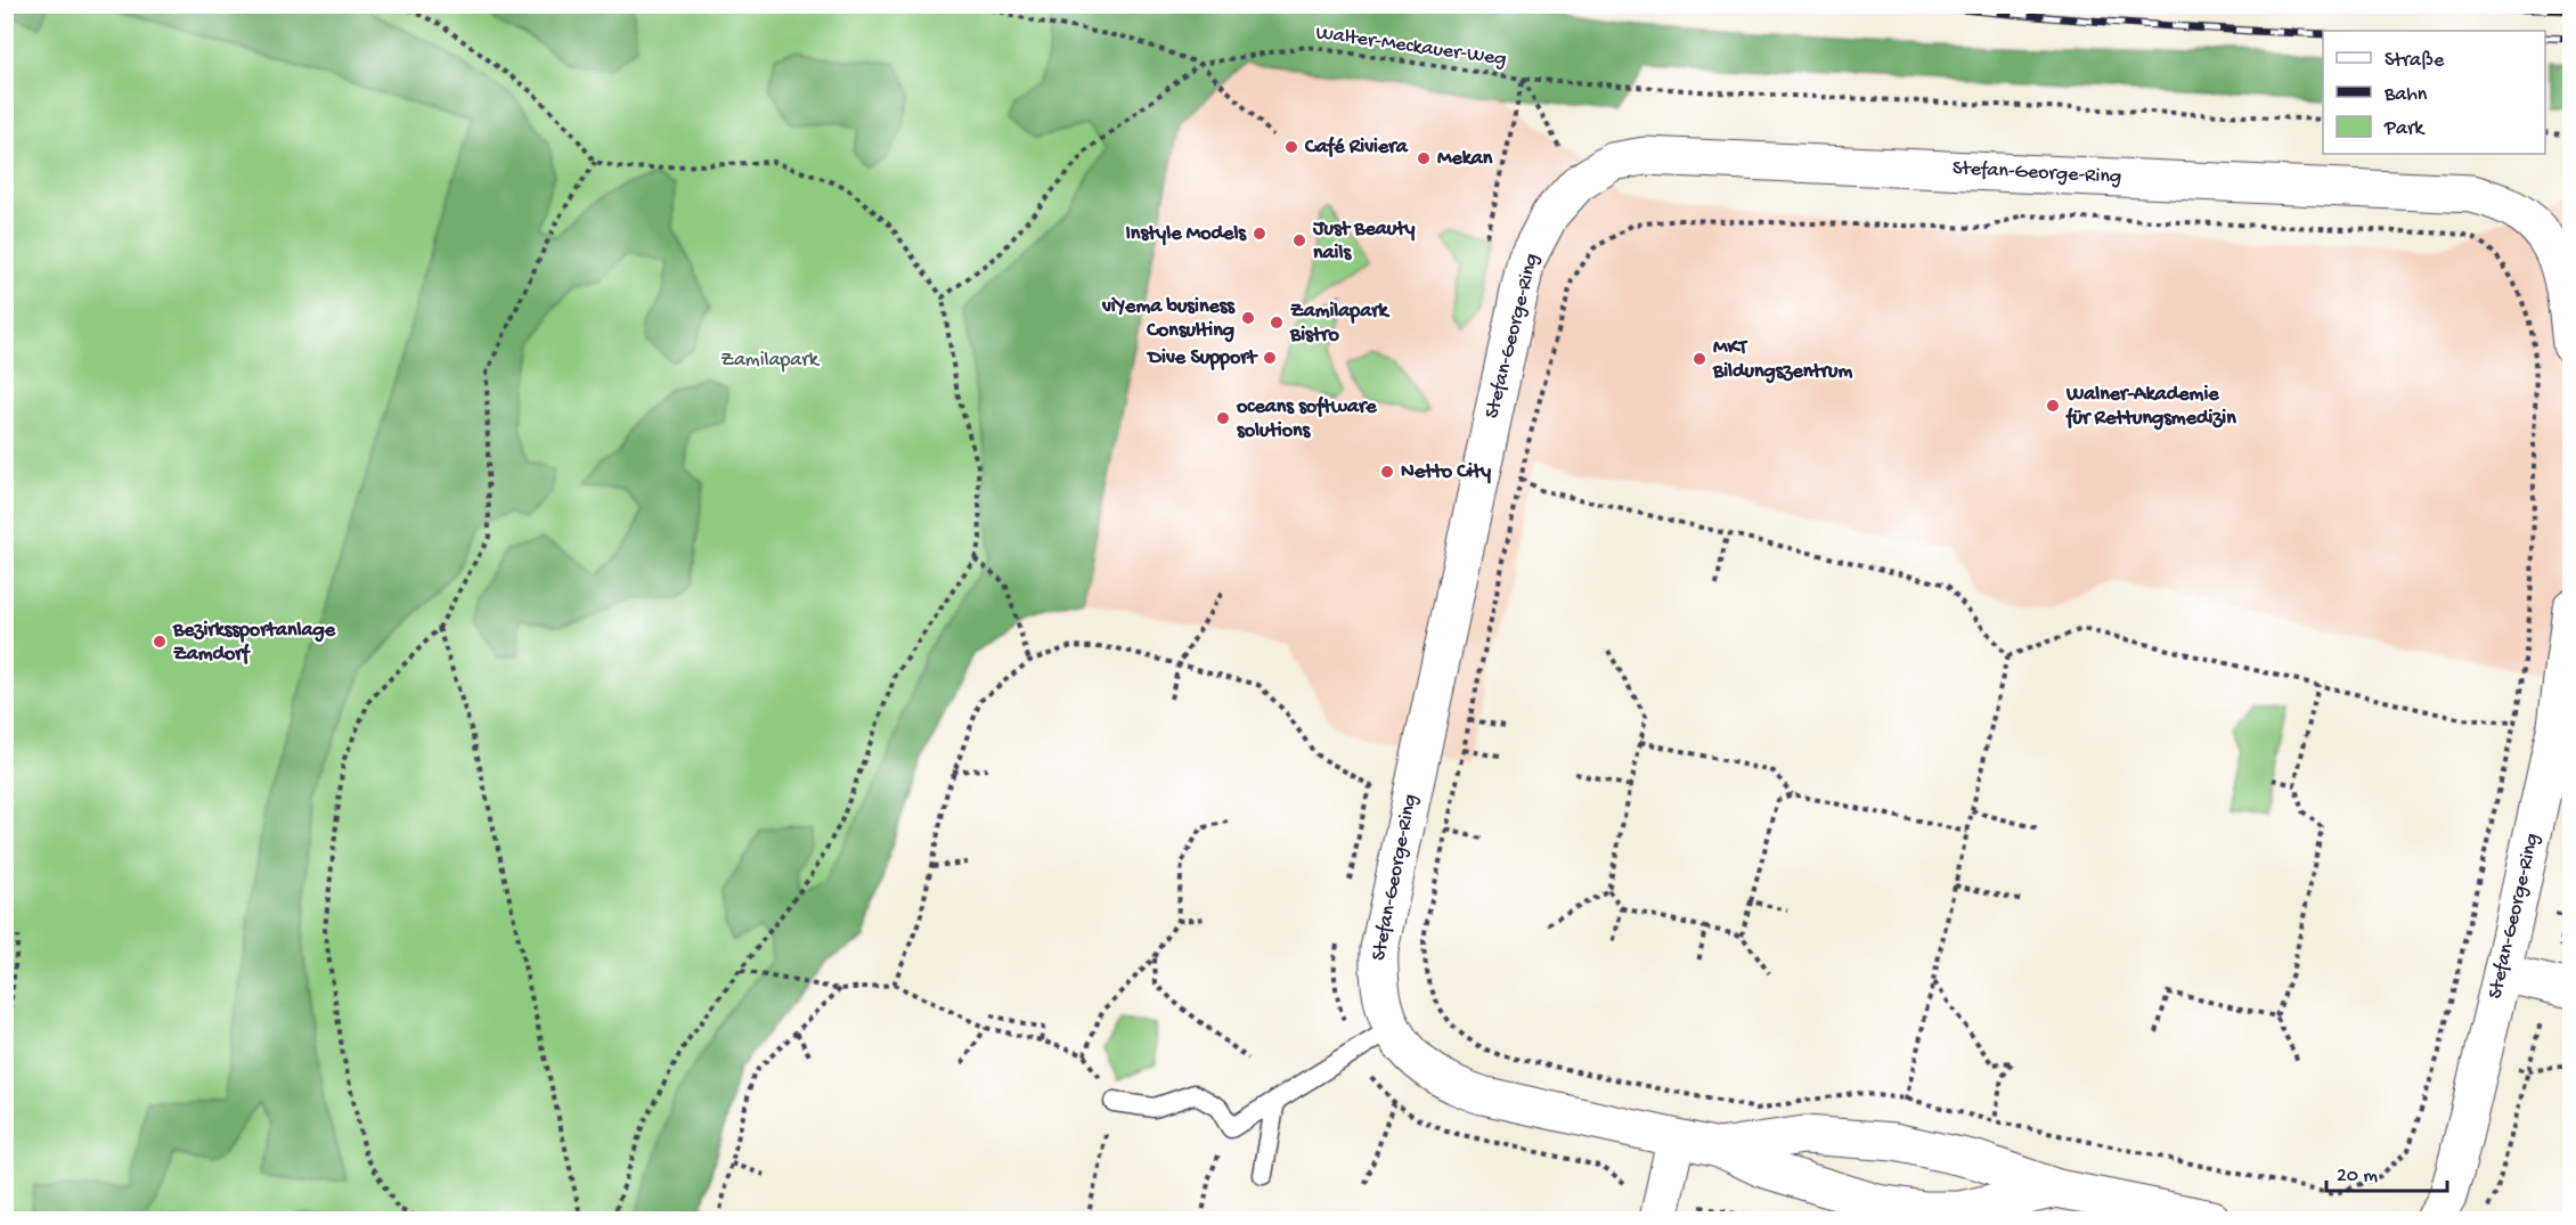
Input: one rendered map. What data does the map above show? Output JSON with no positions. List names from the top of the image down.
{
  "streets": {
    "street": ["Stefan-George-Ring"],
    "path": ["Walter-Meckauer-Weg"]
  },
  "crossings": [
    ["Walter-Meckauer-Weg", "Stefan-George-Ring"]
  ],
  "parks": ["Zamilapark"],
  "places": [
    "Café Riviera",
    "Mekan",
    "Instyle Models",
    "Just Beauty nails",
    "viYema business Consulting",
    "Zamilapark Bistro",
    "Dive Support",
    "MKT Bildungszentrum",
    "Walner-Akademie für Rettungsmedizin",
    "oceans software solutions",
    "Netto City",
    "Bezirkssportanlage Zamdorf"
  ],
  "legend": ["Straße", "Bahn", "Park"],
  "scale_bar": "20 m"
}
